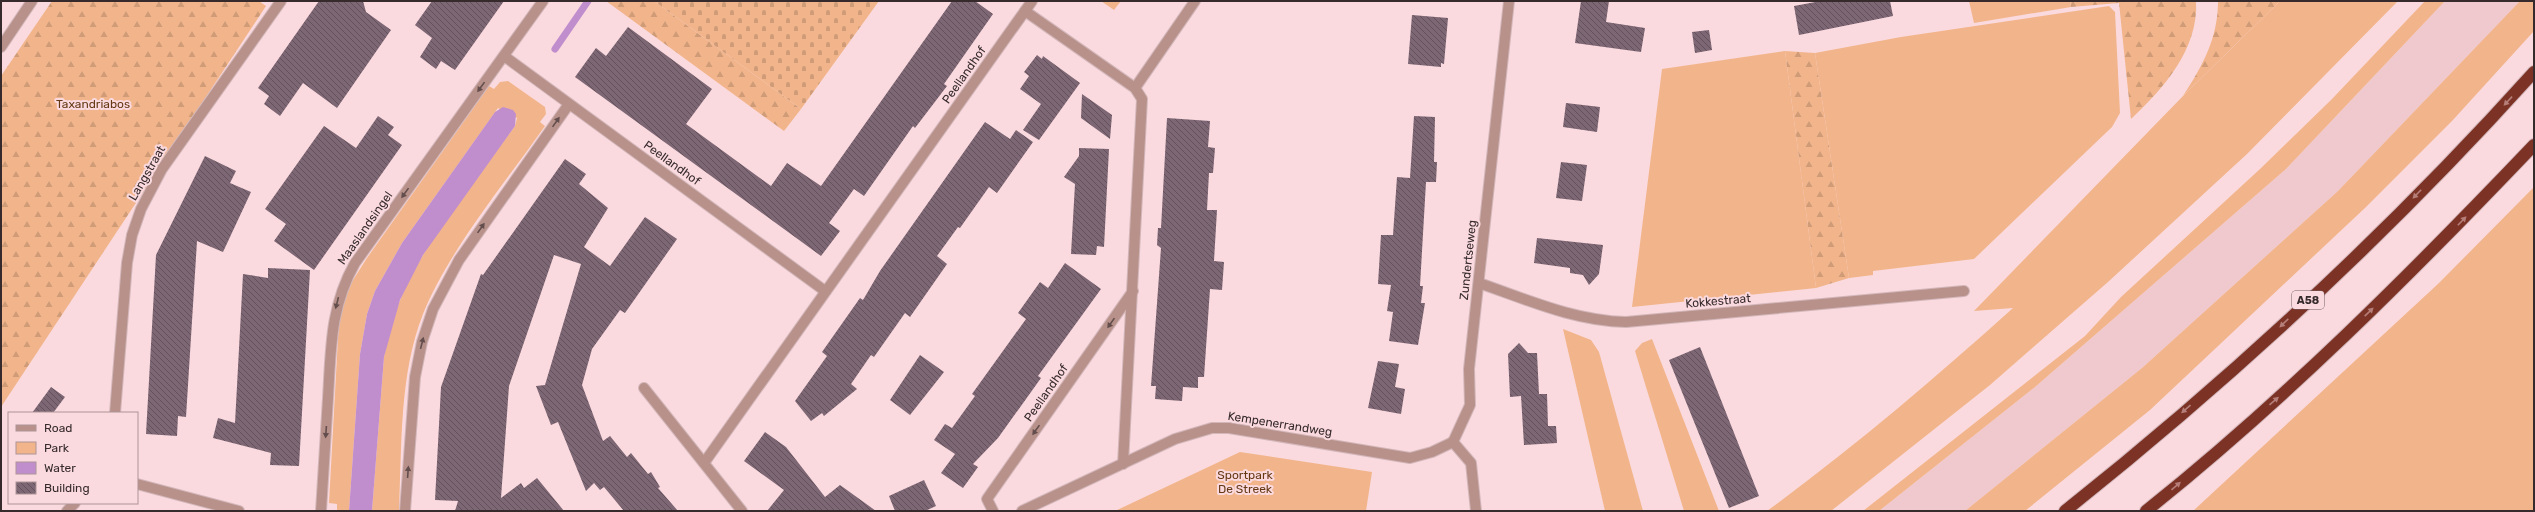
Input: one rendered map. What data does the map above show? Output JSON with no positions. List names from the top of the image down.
{
  "streets": {
    "highway": ["A58"],
    "street": [
      "Peellandhof",
      "Langstraat",
      "Maaslandsingel",
      "Zundertseweg",
      "Kokkestraat",
      "Kempenerrandweg"
    ]
  },
  "crossings": [
    ["Peellandhof", "Maaslandsingel"],
    ["Zundertseweg", "Kokkestraat"],
    ["Zundertseweg", "Kempenerrandweg"]
  ],
  "parks": ["Taxandriabos", "Sportpark De Streek"],
  "legend": [
    "Road",
    "Park",
    "Water",
    "Building"
  ]
}
